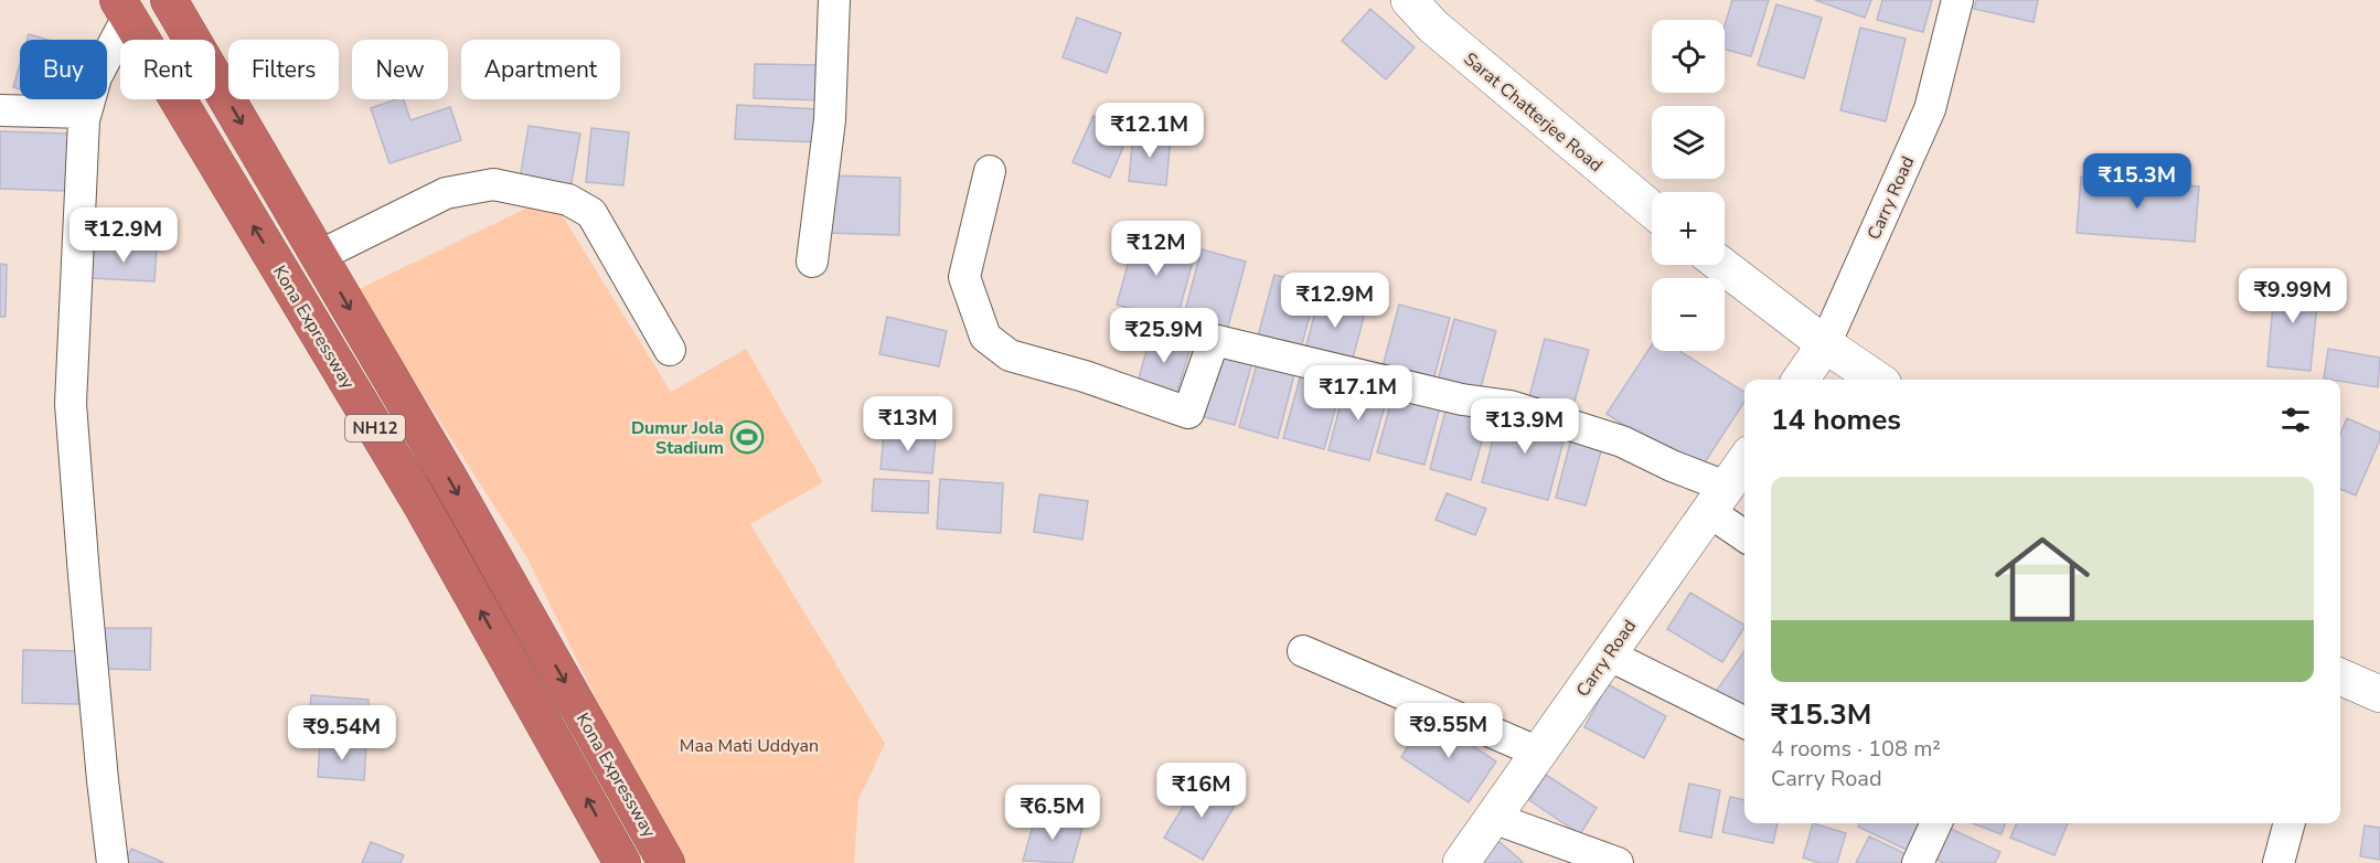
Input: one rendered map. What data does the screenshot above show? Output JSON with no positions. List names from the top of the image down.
{
  "streets": {
    "highway": ["Kona Expressway", "NH12"],
    "main road": ["Sarat Chatterjee Road", "Carry Road"]
  },
  "parks": ["Maa Mati Uddyan"],
  "places": {
    "sports": ["Dumur Jola Stadium"]
  },
  "page": {
    "map_buttons": ["+", "−"],
    "chip": [
      "Buy",
      "Rent",
      "Filters",
      "New",
      "Apartment"
    ],
    "price": [
      "₹12.1M",
      "₹15.3M",
      "₹12.9M",
      "₹12M",
      "₹9.99M",
      "₹12.9M",
      "₹25.9M",
      "₹17.1M",
      "₹13M",
      "₹13.9M",
      "₹9.55M",
      "₹9.54M",
      "₹16M",
      "₹6.5M"
    ],
    "heading": "14 homes",
    "list": [
      {
        "name": "₹15.3M",
        "note": "4 rooms · 108 m² · Carry Road"
      }
    ]
  }
}
